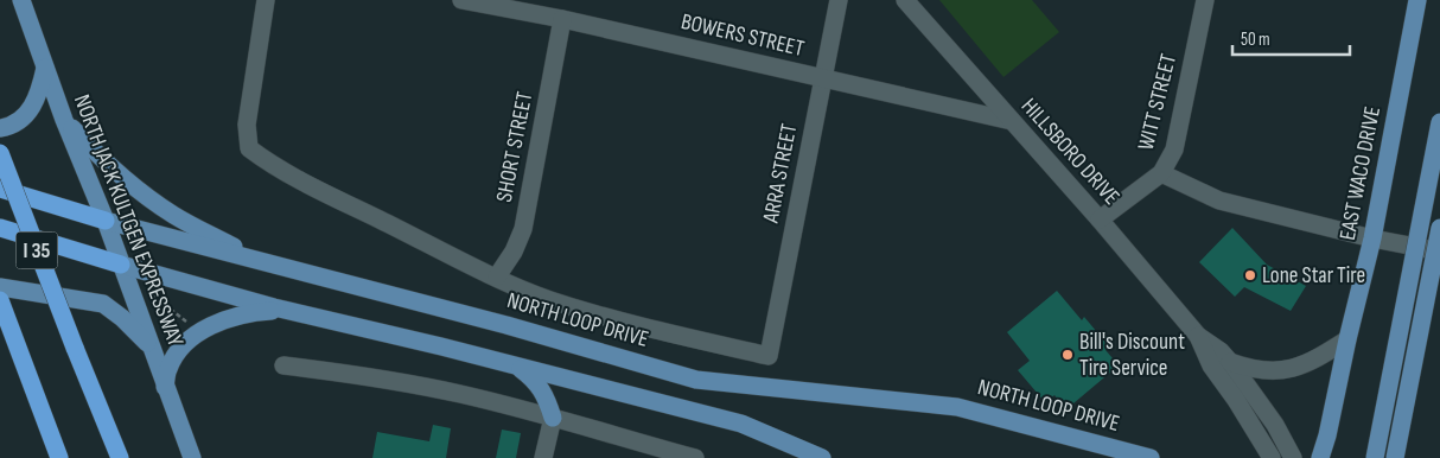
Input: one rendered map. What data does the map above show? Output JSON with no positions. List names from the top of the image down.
{
  "streets": {
    "highway": ["I 35", "NORTH LOOP DRIVE"],
    "main road": ["EAST WACO DRIVE", "NORTH JACK KULTGEN EXPRESSWAY"],
    "street": [
      "BOWERS STREET",
      "WITT STREET",
      "SHORT STREET",
      "HILLSBORO DRIVE",
      "ARRA STREET"
    ]
  },
  "crossings": [
    ["BOWERS STREET", "SHORT STREET"],
    ["BOWERS STREET", "HILLSBORO DRIVE"],
    ["BOWERS STREET", "ARRA STREET"],
    ["WITT STREET", "HILLSBORO DRIVE"],
    ["SHORT STREET", "NORTH LOOP DRIVE"],
    ["ARRA STREET", "NORTH LOOP DRIVE"],
    ["NORTH JACK KULTGEN EXPRESSWAY", "NORTH LOOP DRIVE"]
  ],
  "places": ["Lone Star Tire", "Bill's Discount Tire Service"],
  "scale_bar": "50 m"
}
